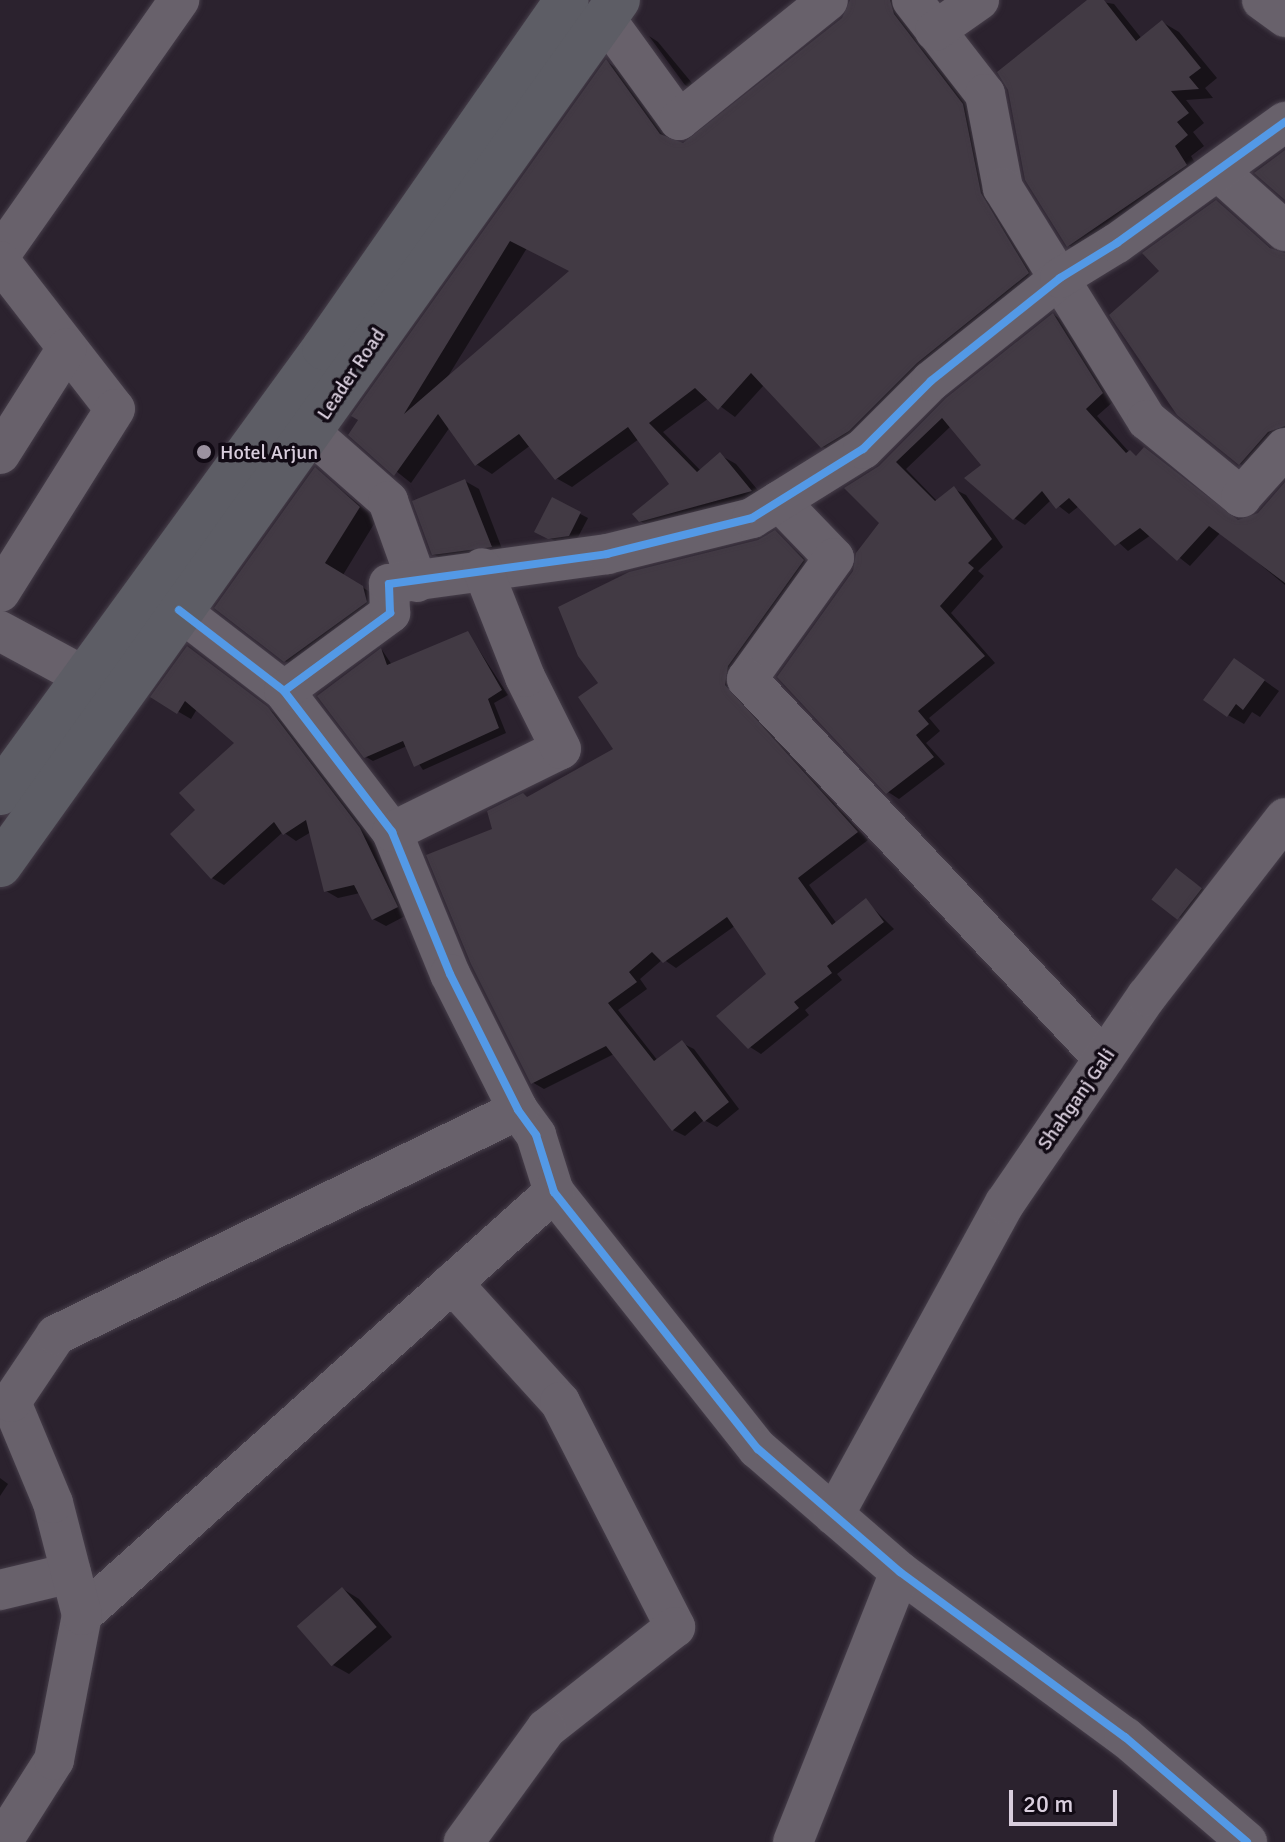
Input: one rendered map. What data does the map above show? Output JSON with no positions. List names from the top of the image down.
{
  "streets": {
    "main road": ["Leader Road"],
    "street": ["Shahganj Gali"]
  },
  "places": ["Hotel Arjun"],
  "scale_bar": "20 m"
}
